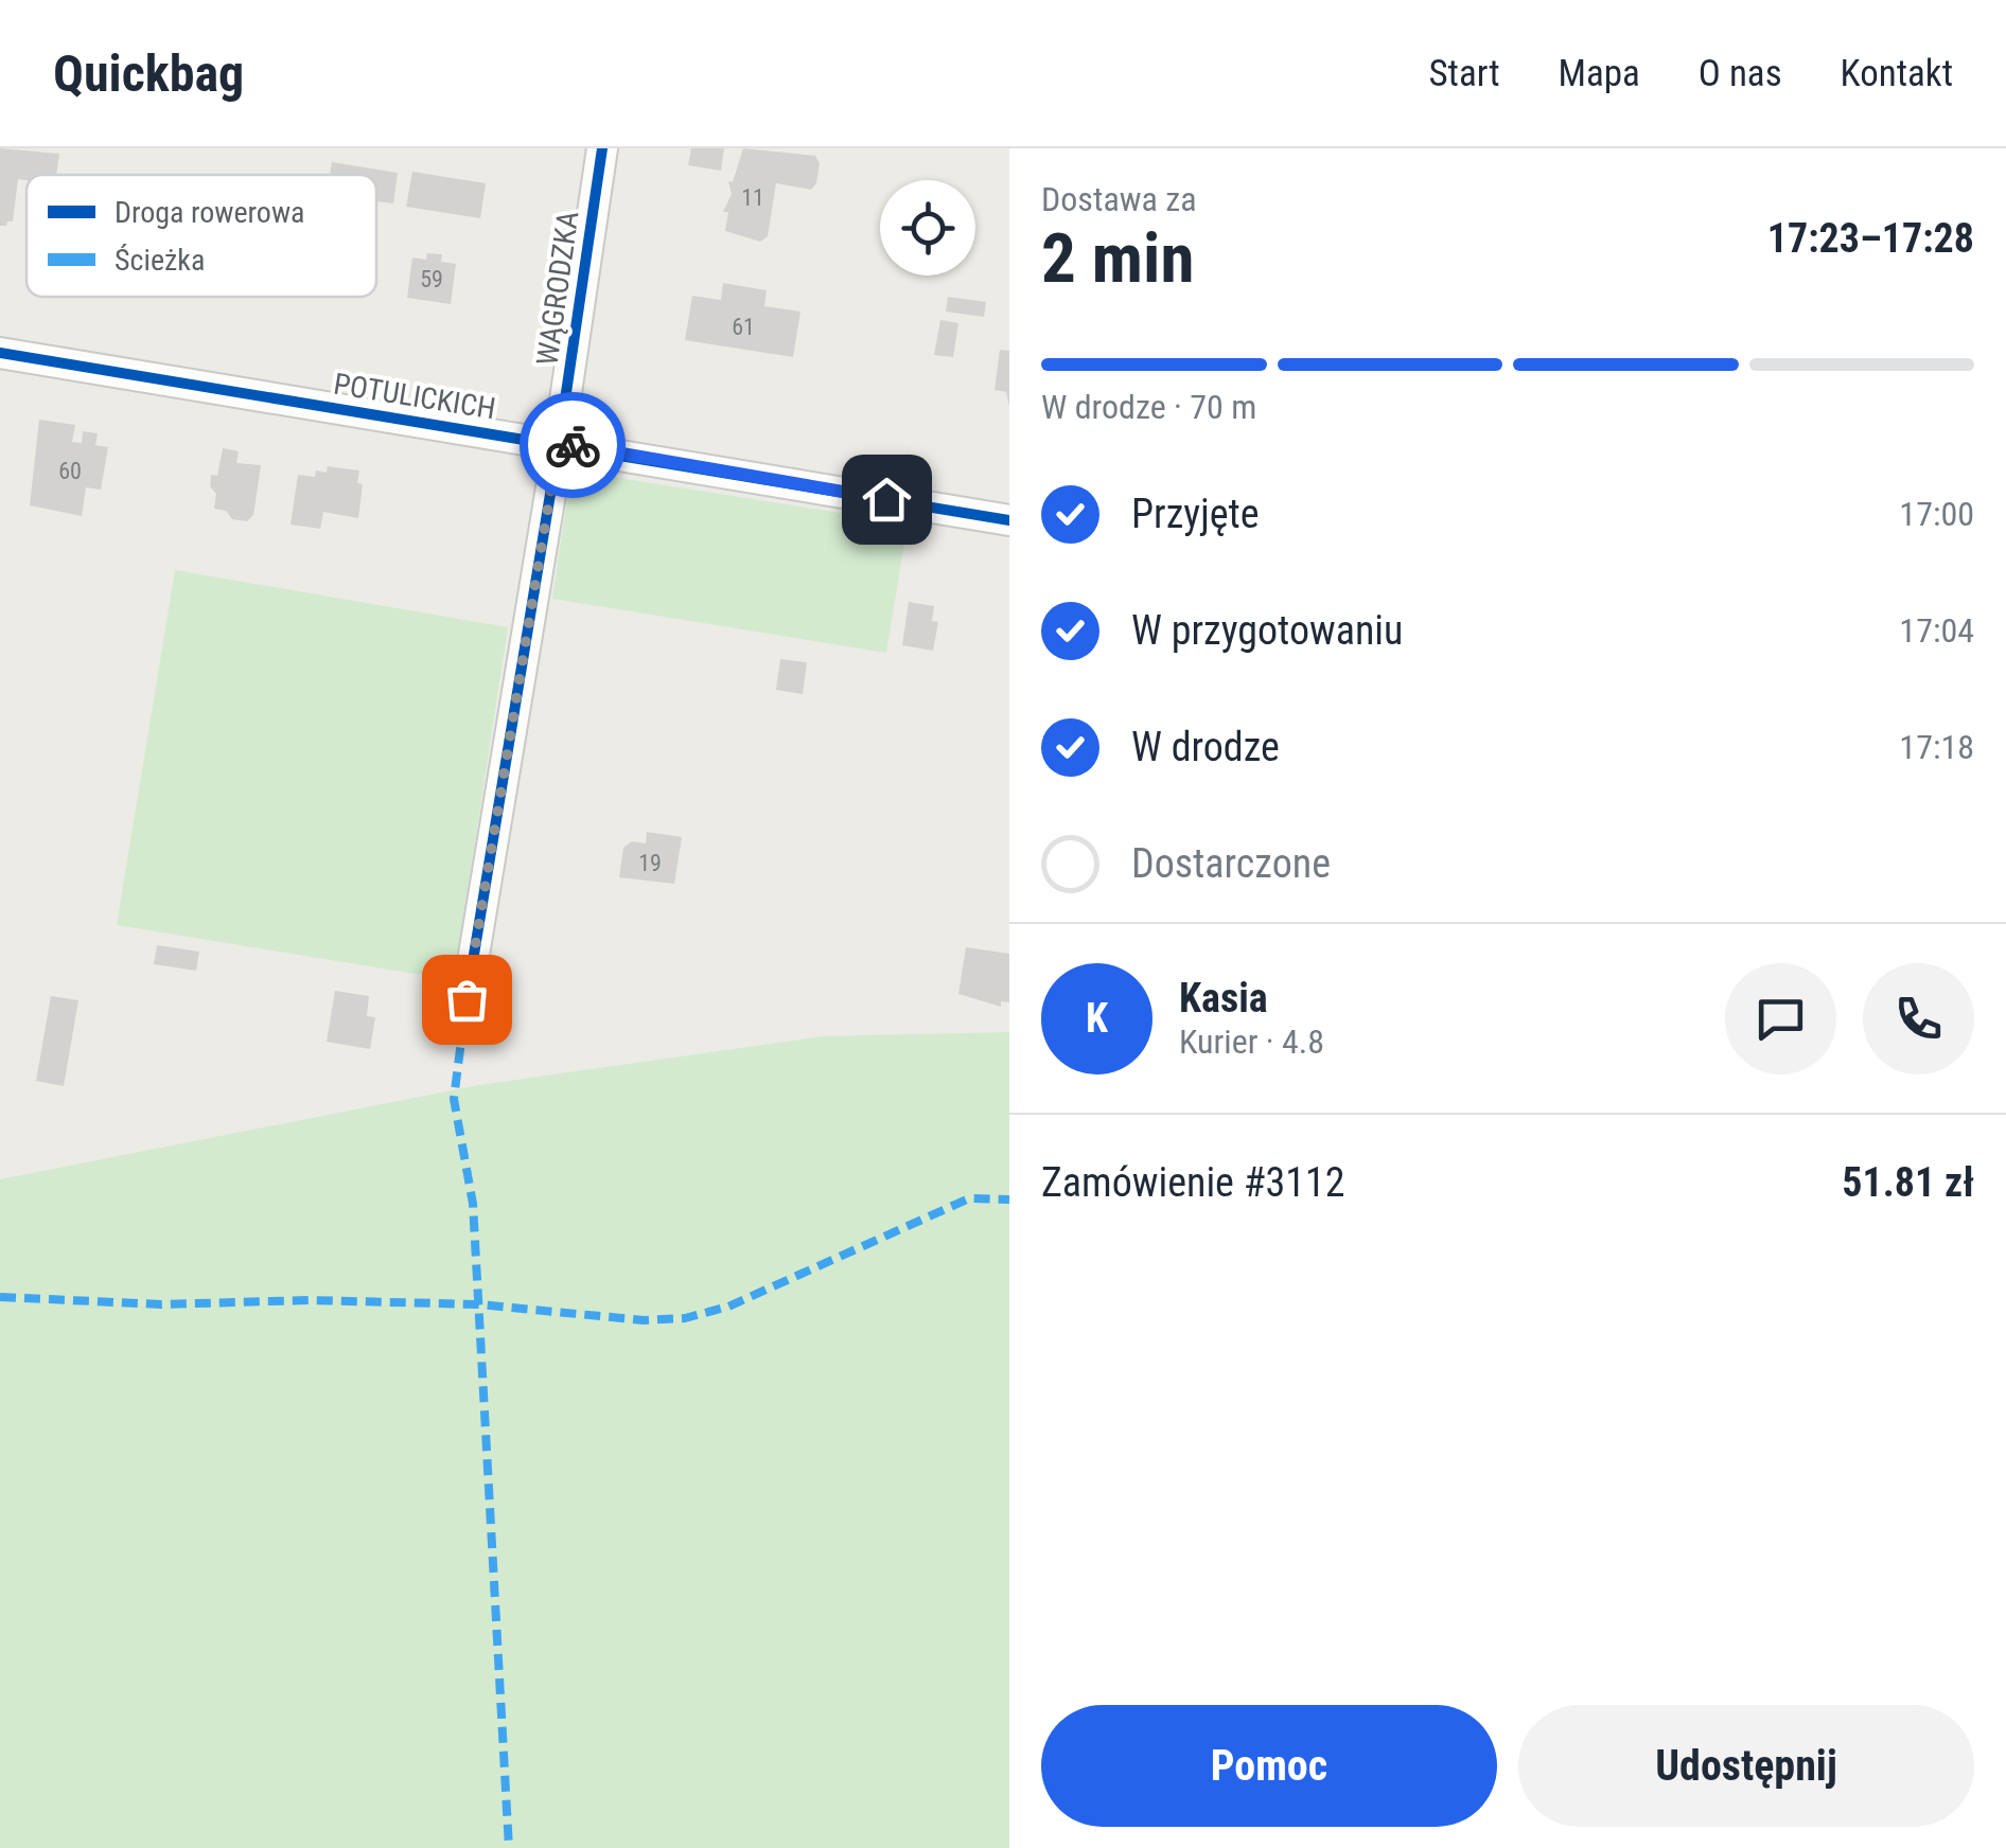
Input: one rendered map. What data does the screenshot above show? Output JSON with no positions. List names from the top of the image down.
{
  "streets": {
    "street": ["WĄGRODZKA", "POTULICKICH"]
  },
  "crossings": [
    ["WĄGRODZKA", "POTULICKICH"]
  ],
  "house_numbers": [
    "11",
    "59",
    "61",
    "60",
    "19"
  ],
  "legend": ["Droga rowerowa", "Ścieżka"],
  "page": {
    "header": "Quickbag",
    "nav": [
      "Start",
      "Mapa",
      "O nas",
      "Kontakt"
    ],
    "heading": ["2 min", "Dostawa za", "17:23–17:28"],
    "panel": [
      "Kasia",
      "Kurier · 4.8",
      "Zamówienie #3112",
      "51.81 zł"
    ],
    "bar": "W drodze · 70 m",
    "list": [
      ["Przyjęte", "17:00"],
      ["W przygotowaniu", "17:04"],
      ["W drodze", "17:18"],
      "Dostarczone"
    ],
    "round": "K",
    "buttons": ["Pomoc", "Udostępnij"]
  }
}
